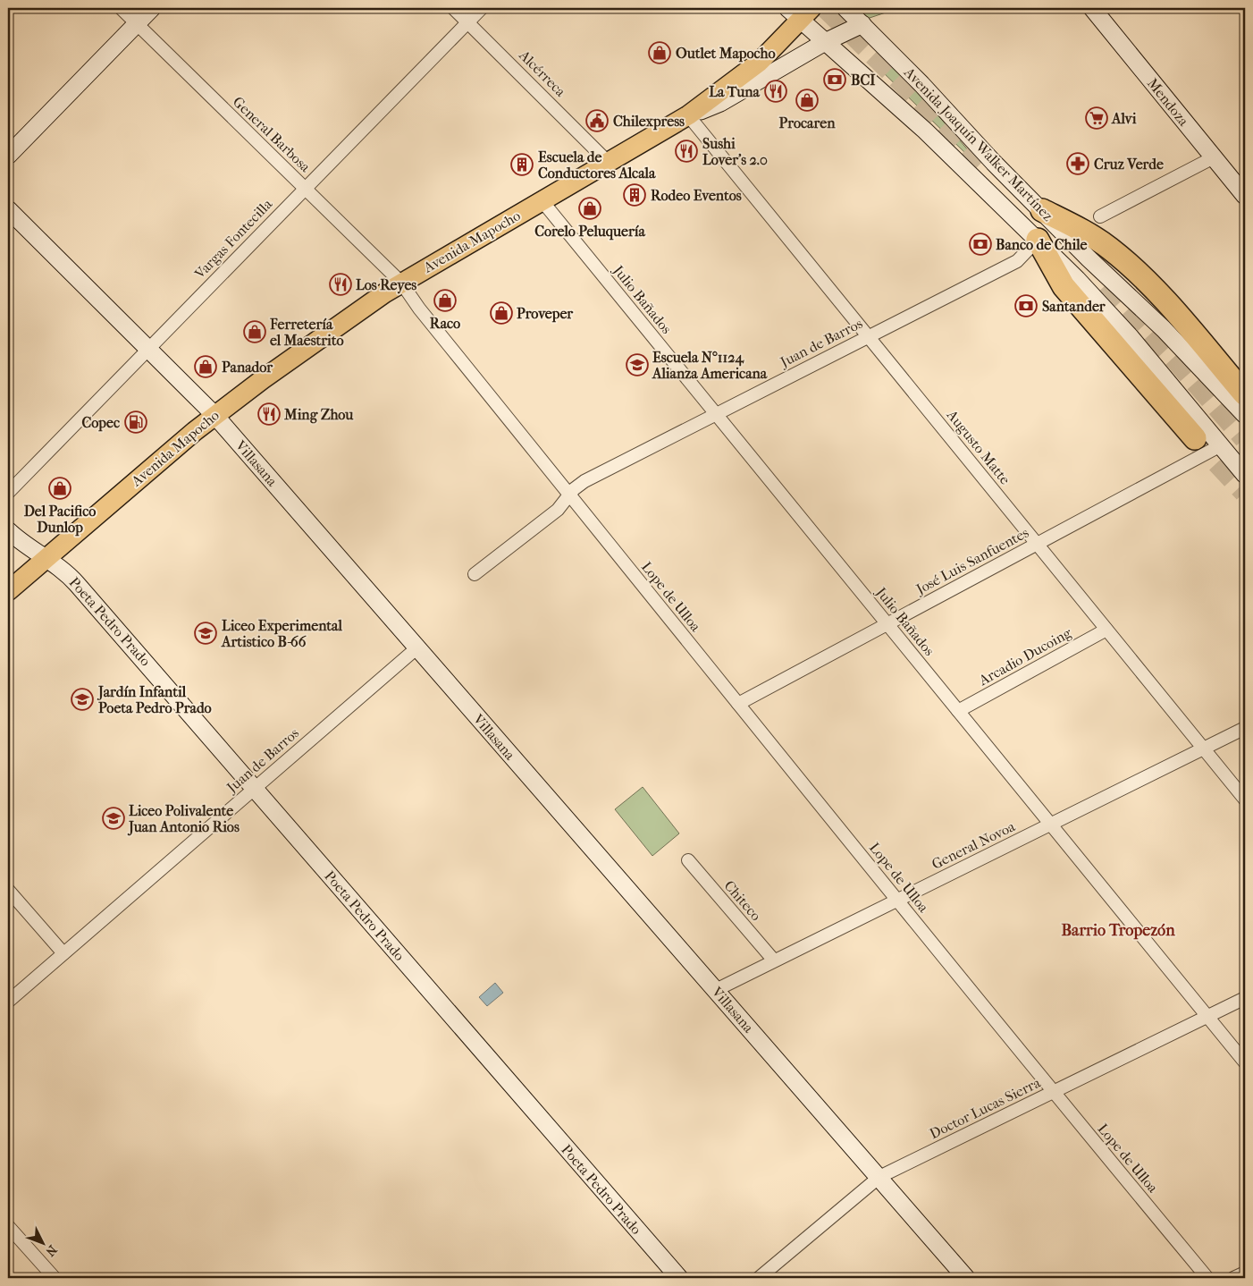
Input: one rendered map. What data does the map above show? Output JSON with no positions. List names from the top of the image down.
{
  "streets": {
    "main road": ["Avenida Mapocho"],
    "street": [
      "Alcérreca",
      "Mendoza",
      "General Barbosa",
      "Avenida Joaquín Walker Martínez",
      "Vargas Fontecilla",
      "Julio Bañados",
      "Juan de Barros",
      "Augusto Matte",
      "Villasana",
      "José Luis Sanfuentes",
      "Lope de Ulloa",
      "Poeta Pedro Prado",
      "Arcadio Ducoing",
      "General Novoa",
      "Chiteco",
      "Doctor Lucas Sierra"
    ]
  },
  "crossings": [
    ["Alcérreca", "Vargas Fontecilla"],
    ["Alcérreca", "Avenida Mapocho"],
    ["General Barbosa", "Vargas Fontecilla"],
    ["General Barbosa", "Avenida Mapocho"],
    ["General Barbosa", "Lope de Ulloa"],
    ["Avenida Joaquín Walker Martínez", "Avenida Mapocho"],
    ["Avenida Joaquín Walker Martínez", "Juan de Barros"],
    ["Avenida Joaquín Walker Martínez", "José Luis Sanfuentes"],
    ["Vargas Fontecilla", "Villasana"],
    ["Avenida Mapocho", "Julio Bañados"],
    ["Avenida Mapocho", "Augusto Matte"],
    ["Avenida Mapocho", "Villasana"],
    ["Avenida Mapocho", "Lope de Ulloa"],
    ["Avenida Mapocho", "Poeta Pedro Prado"],
    ["Julio Bañados", "Juan de Barros"],
    ["Julio Bañados", "José Luis Sanfuentes"],
    ["Julio Bañados", "Arcadio Ducoing"],
    ["Julio Bañados", "General Novoa"],
    ["Julio Bañados", "Doctor Lucas Sierra"],
    ["Juan de Barros", "Augusto Matte"],
    ["Juan de Barros", "Villasana"],
    ["Juan de Barros", "Lope de Ulloa"],
    ["Juan de Barros", "Poeta Pedro Prado"],
    ["Augusto Matte", "José Luis Sanfuentes"],
    ["Augusto Matte", "Arcadio Ducoing"],
    ["Augusto Matte", "General Novoa"],
    ["Villasana", "General Novoa"],
    ["Villasana", "Doctor Lucas Sierra"],
    ["José Luis Sanfuentes", "Lope de Ulloa"],
    ["Lope de Ulloa", "General Novoa"],
    ["Lope de Ulloa", "Doctor Lucas Sierra"],
    ["General Novoa", "Chiteco"]
  ],
  "districts": ["Barrio Tropezón"],
  "places": {
    "shop": [
      "Outlet Mapocho",
      "Procaren",
      "Corelo Peluquería",
      "Raco",
      "Proveper",
      "Ferretería el Maestrito",
      "Panador",
      "Del Pacifico Dunlop"
    ],
    "bank": ["BCI", "Banco de Chile", "Santander"],
    "restaurant": [
      "La Tuna",
      "Sushi Lover's 2.0",
      "Los Reyes",
      "Ming Zhou"
    ],
    "supermarket": ["Alvi"],
    "public building": ["Chilexpress"],
    "pharmacy": ["Cruz Verde"],
    "building": ["Escuela de Conductores Alcala", "Rodeo Eventos"],
    "school or university": [
      "Escuela N°1124 Alianza Americana",
      "Liceo Experimental Artistico B-66",
      "Jardín Infantil Poeta Pedro Prado",
      "Liceo Polivalente Juan Antonio Rios"
    ],
    "fuel station": ["Copec"]
  },
  "north": "bottom right"
}
